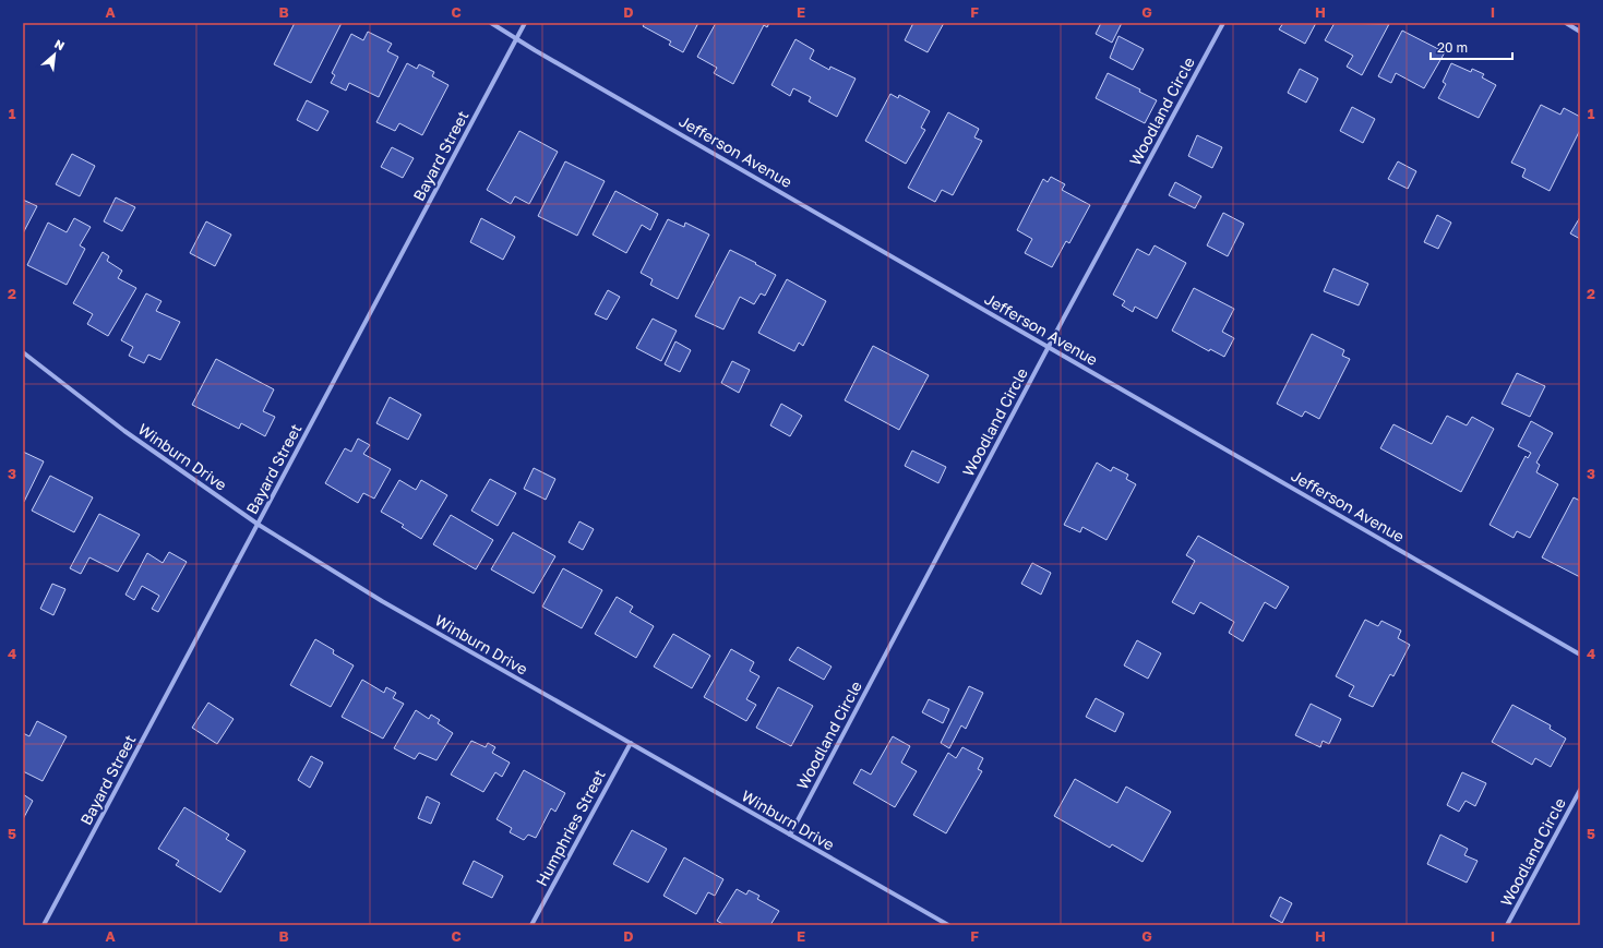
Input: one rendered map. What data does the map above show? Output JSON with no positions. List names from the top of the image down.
{
  "streets": {
    "street": [
      "Woodland Circle",
      "Jefferson Avenue",
      "Bayard Street",
      "Winburn Drive",
      "Humphries Street"
    ]
  },
  "crossings": [
    ["Woodland Circle", "Jefferson Avenue"],
    ["Woodland Circle", "Winburn Drive"],
    ["Jefferson Avenue", "Bayard Street"],
    ["Bayard Street", "Winburn Drive"],
    ["Winburn Drive", "Humphries Street"]
  ],
  "scale_bar": "20 m",
  "north": "top right",
  "grid": {
    "columns": [
      "A",
      "B",
      "C",
      "D",
      "E",
      "F",
      "G",
      "H",
      "I"
    ],
    "rows": [
      "1",
      "2",
      "3",
      "4",
      "5"
    ]
  }
}
